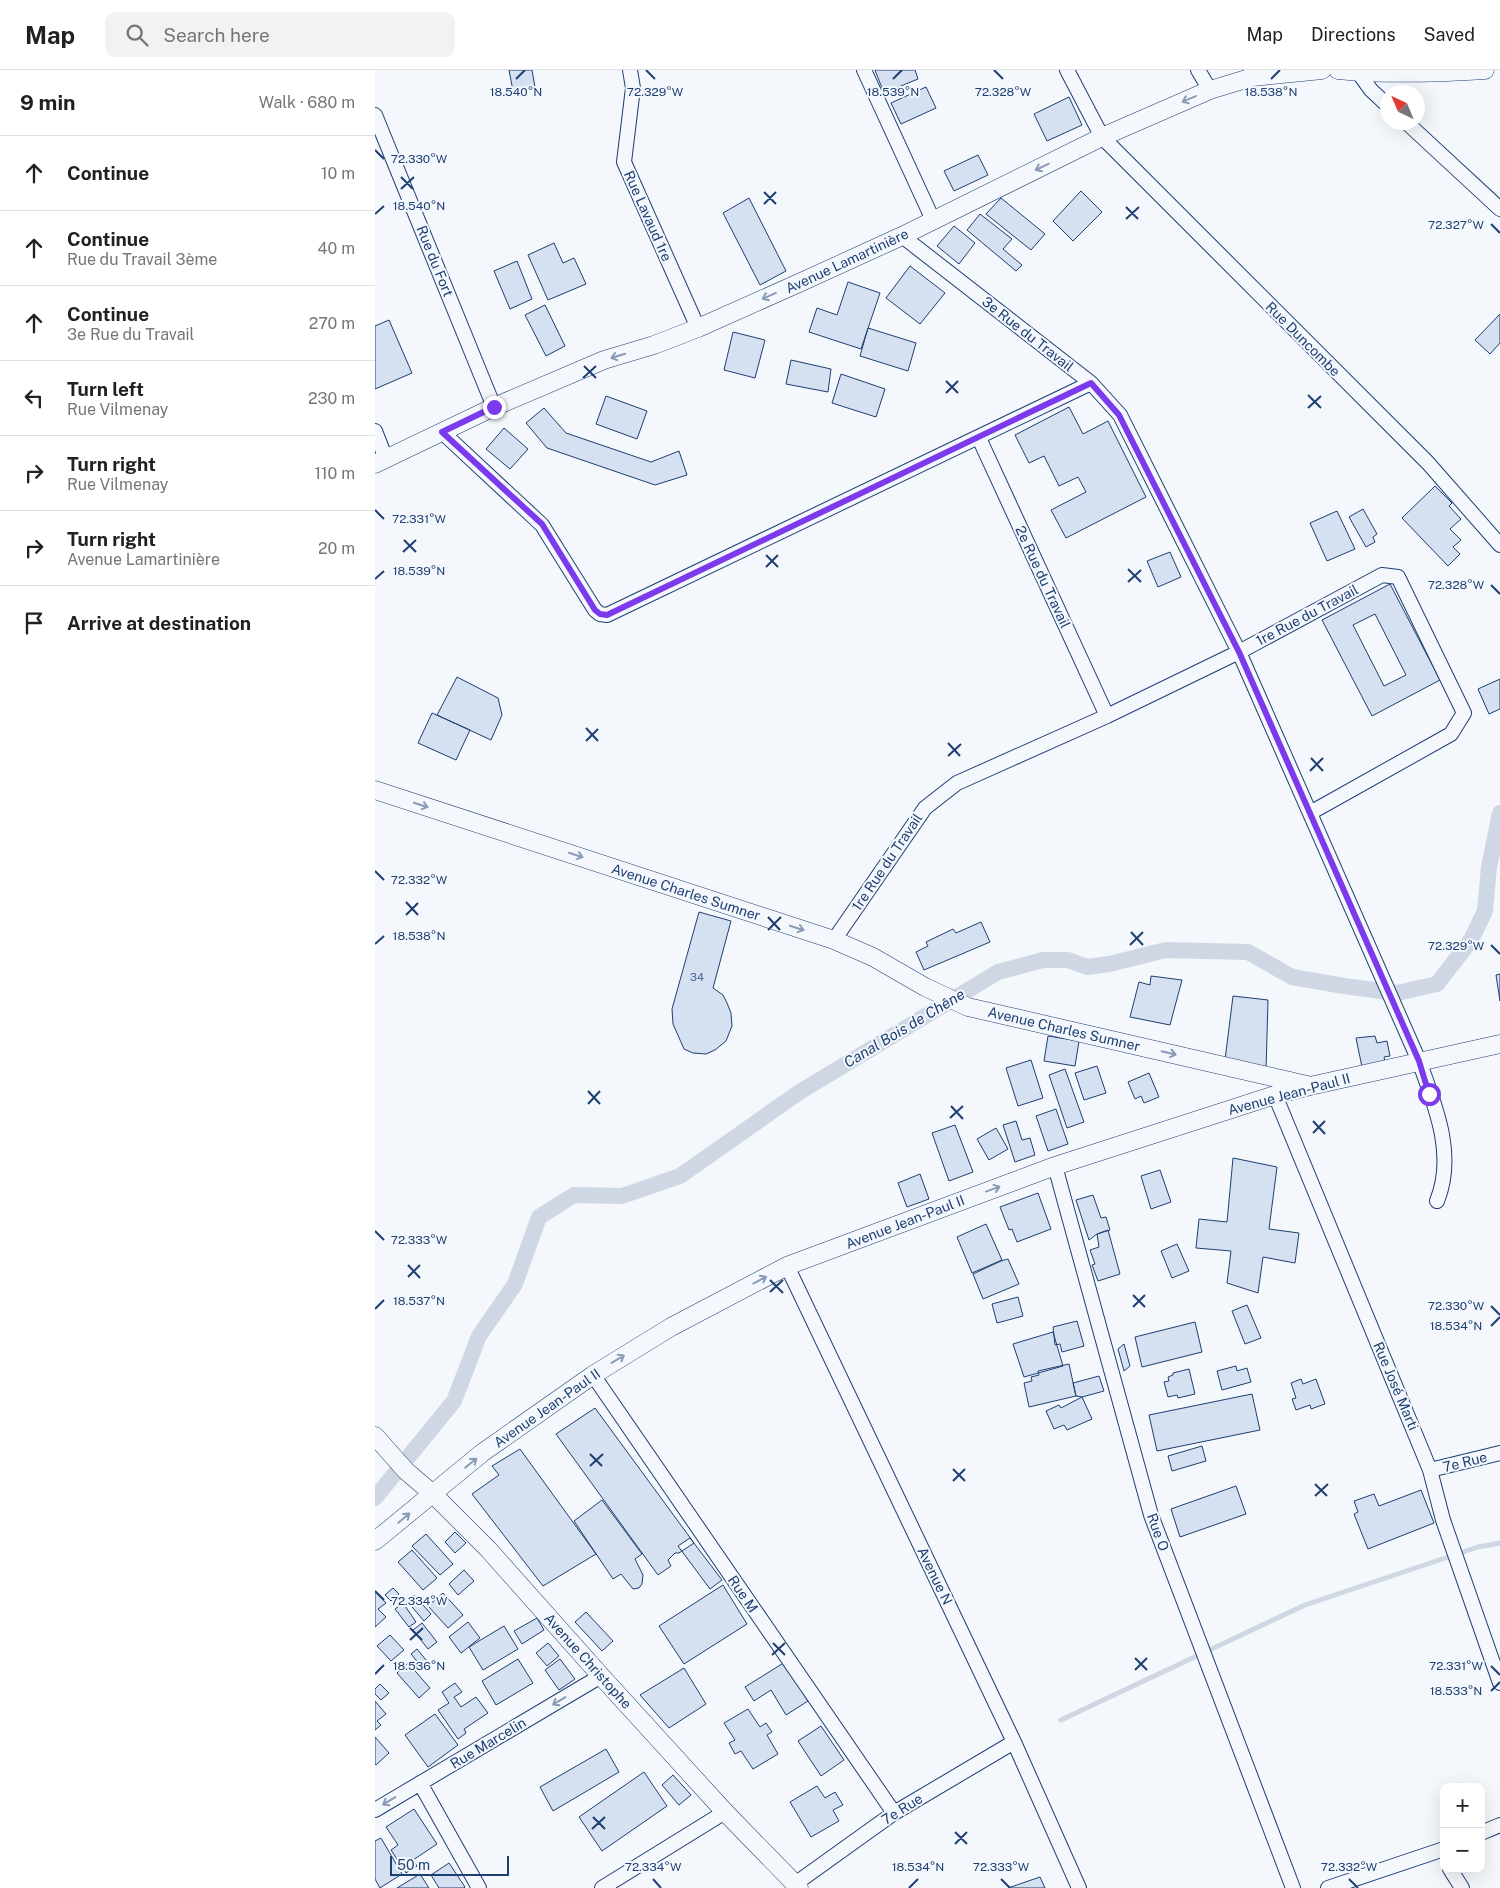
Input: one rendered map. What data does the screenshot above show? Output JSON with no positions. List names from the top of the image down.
{
  "streets": {
    "street": [
      "Rue Lavaud 1re",
      "Rue du Fort",
      "Avenue Lamartinière",
      "3e Rue du Travail",
      "Rue Duncombe",
      "2e Rue du Travail",
      "1re Rue du Travail",
      "Avenue Charles Sumner",
      "Avenue Jean-Paul II",
      "Rue José Marti",
      "7e Rue",
      "Rue O",
      "Avenue N",
      "Rue M",
      "Avenue Christophe",
      "Rue Marcelin"
    ]
  },
  "crossings": [
    ["Rue Lavaud 1re", "Avenue Lamartinière"],
    ["Rue du Fort", "Avenue Lamartinière"],
    ["Avenue Lamartinière", "3e Rue du Travail"],
    ["Avenue Lamartinière", "Rue Duncombe"],
    ["3e Rue du Travail", "1re Rue du Travail"],
    ["3e Rue du Travail", "Avenue Jean-Paul II"],
    ["2e Rue du Travail", "1re Rue du Travail"],
    ["1re Rue du Travail", "Avenue Charles Sumner"],
    ["Avenue Charles Sumner", "Avenue Jean-Paul II"],
    ["Avenue Jean-Paul II", "Rue José Marti"],
    ["Avenue Jean-Paul II", "Rue O"],
    ["Avenue Jean-Paul II", "Avenue N"],
    ["Avenue Jean-Paul II", "Rue M"],
    ["Avenue Jean-Paul II", "Avenue Christophe"],
    ["Rue José Marti", "7e Rue"],
    ["7e Rue", "Avenue N"],
    ["7e Rue", "Rue M"],
    ["7e Rue", "Avenue Christophe"],
    ["Avenue Christophe", "Rue Marcelin"]
  ],
  "one_way": [
    "Avenue Lamartinière",
    "Avenue Charles Sumner",
    "Avenue Jean-Paul II",
    "Rue Marcelin"
  ],
  "water": ["Canal Bois de Chêne"],
  "house_numbers": ["34"],
  "scale_bar": "50 m",
  "north": "top left",
  "page": {
    "header": "Map",
    "search": "Search here",
    "nav": ["Map", "Directions", "Saved"],
    "heading": ["9 min", "Walk · 680 m"],
    "list": [
      ["Continue", "10 m"],
      ["Continue", "Rue du Travail 3ème", "40 m"],
      ["Continue", "3e Rue du Travail", "270 m"],
      ["Turn left", "Rue Vilmenay", "230 m"],
      ["Turn right", "Rue Vilmenay", "110 m"],
      ["Turn right", "Avenue Lamartinière", "20 m"],
      "Arrive at destination"
    ],
    "map_buttons": ["+", "−"],
    "scale": "50 m"
  },
  "coordinates": [
    "18.540°N",
    "18.539°N",
    "18.538°N",
    "72.329°W",
    "72.328°W",
    "72.330°W",
    "72.327°W",
    "72.331°W",
    "72.332°W",
    "72.333°W",
    "18.537°N",
    "18.534°N",
    "72.334°W",
    "18.536°N",
    "18.533°N"
  ]
}
